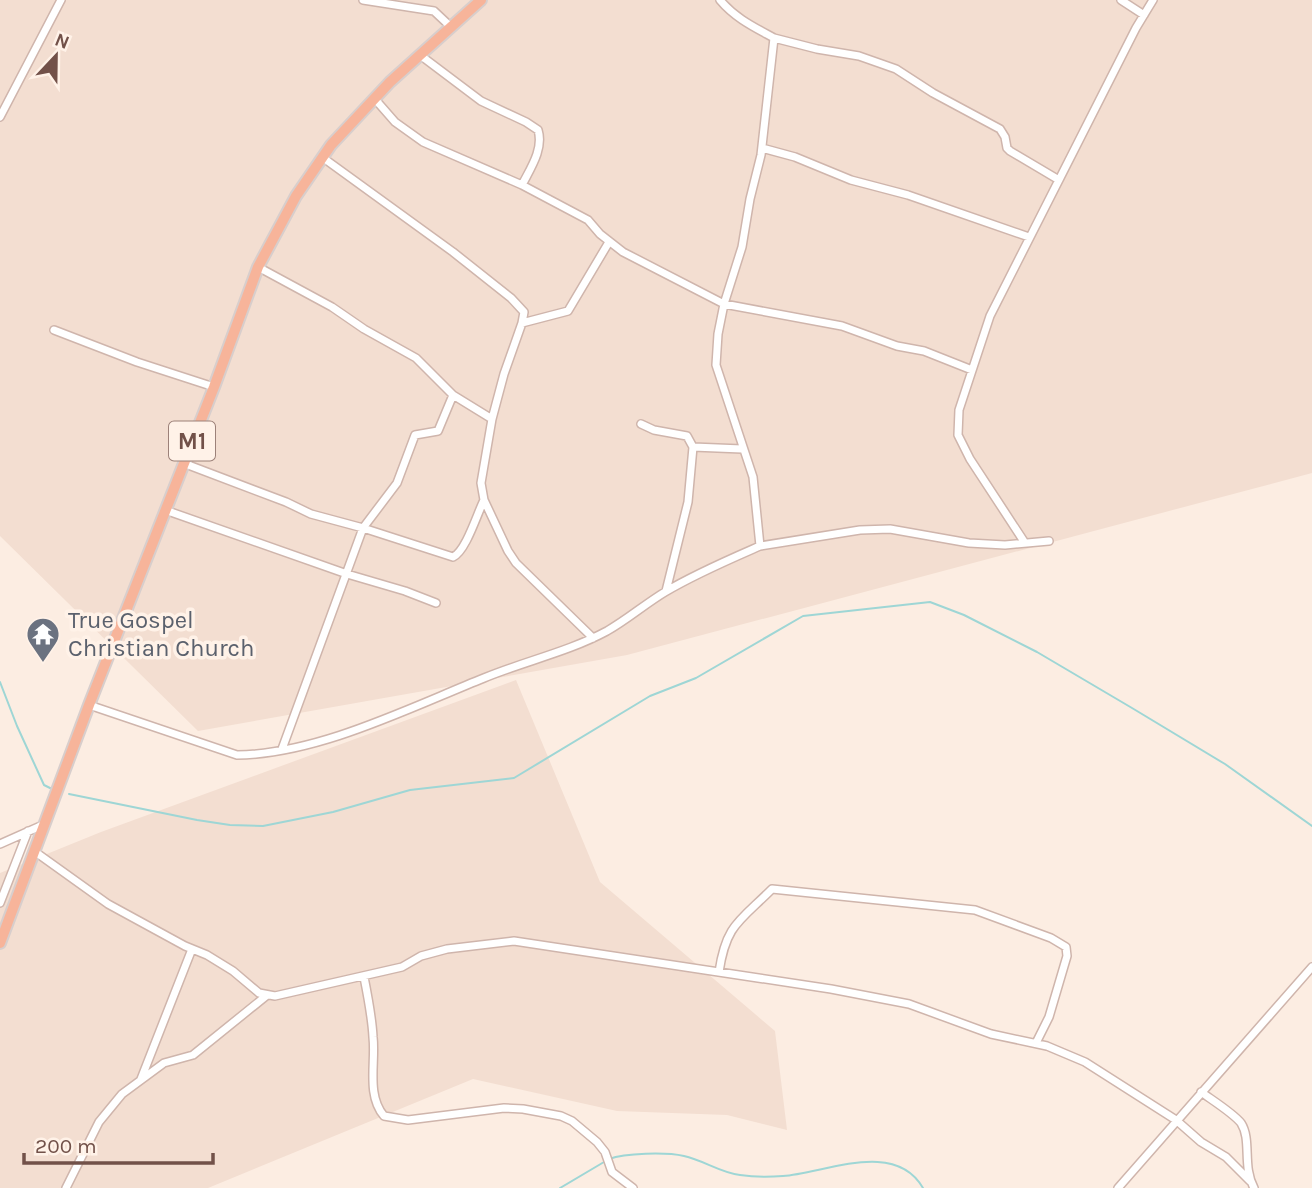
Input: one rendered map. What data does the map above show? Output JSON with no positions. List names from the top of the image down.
{
  "streets": {
    "highway": ["M1"]
  },
  "places": {
    "temple": ["True Gospel Christian Church"]
  },
  "scale_bar": "200 m",
  "north": "top"
}
